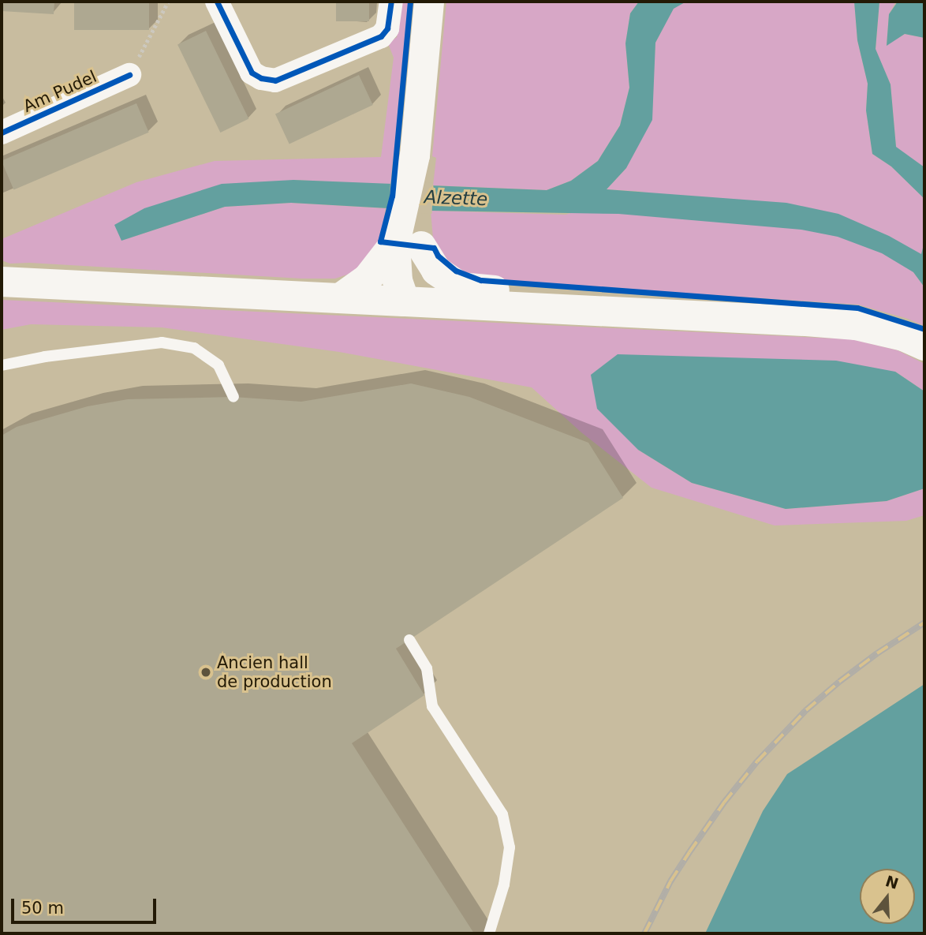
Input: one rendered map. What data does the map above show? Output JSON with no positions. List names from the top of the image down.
{
  "streets": {
    "street": ["Am Pudel"]
  },
  "water": ["Alzette"],
  "places": ["Ancien hall de production"],
  "scale_bar": "50 m",
  "north": "top"
}
